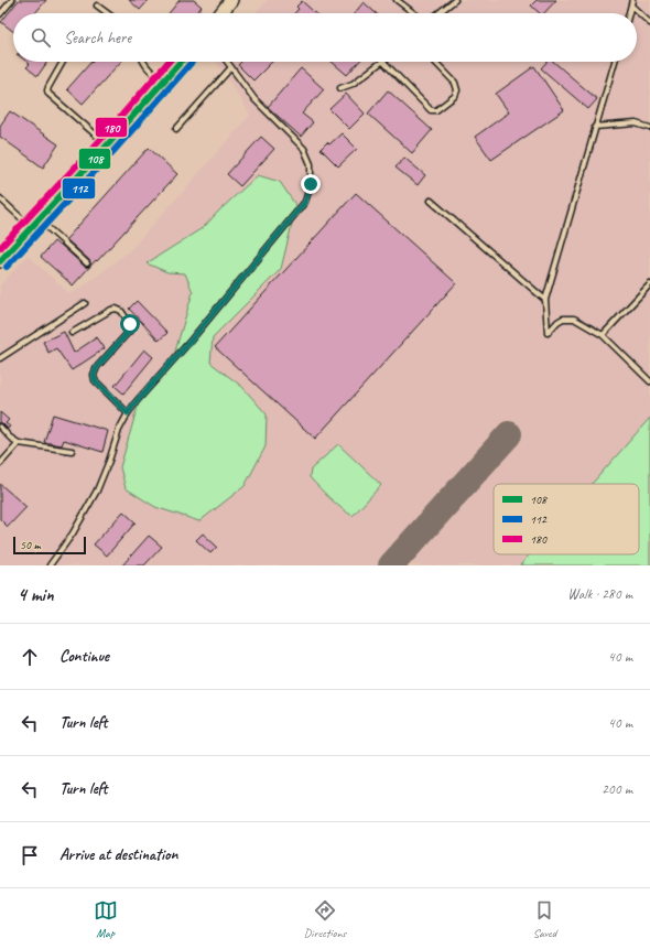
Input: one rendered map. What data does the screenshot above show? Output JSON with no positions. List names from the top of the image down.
{
  "lines": ["transit line 108", "transit line 112", "transit line 180"],
  "legend": ["108", "112", "180"],
  "scale_bar": "50 m",
  "page": {
    "search": "Search here",
    "scale": "50 m",
    "heading": ["4 min", "Walk · 280 m"],
    "list": [
      ["Continue", "40 m"],
      ["Turn left", "40 m"],
      ["Turn left", "200 m"],
      "Arrive at destination"
    ],
    "nav": ["Map", "Directions", "Saved"]
  }
}
